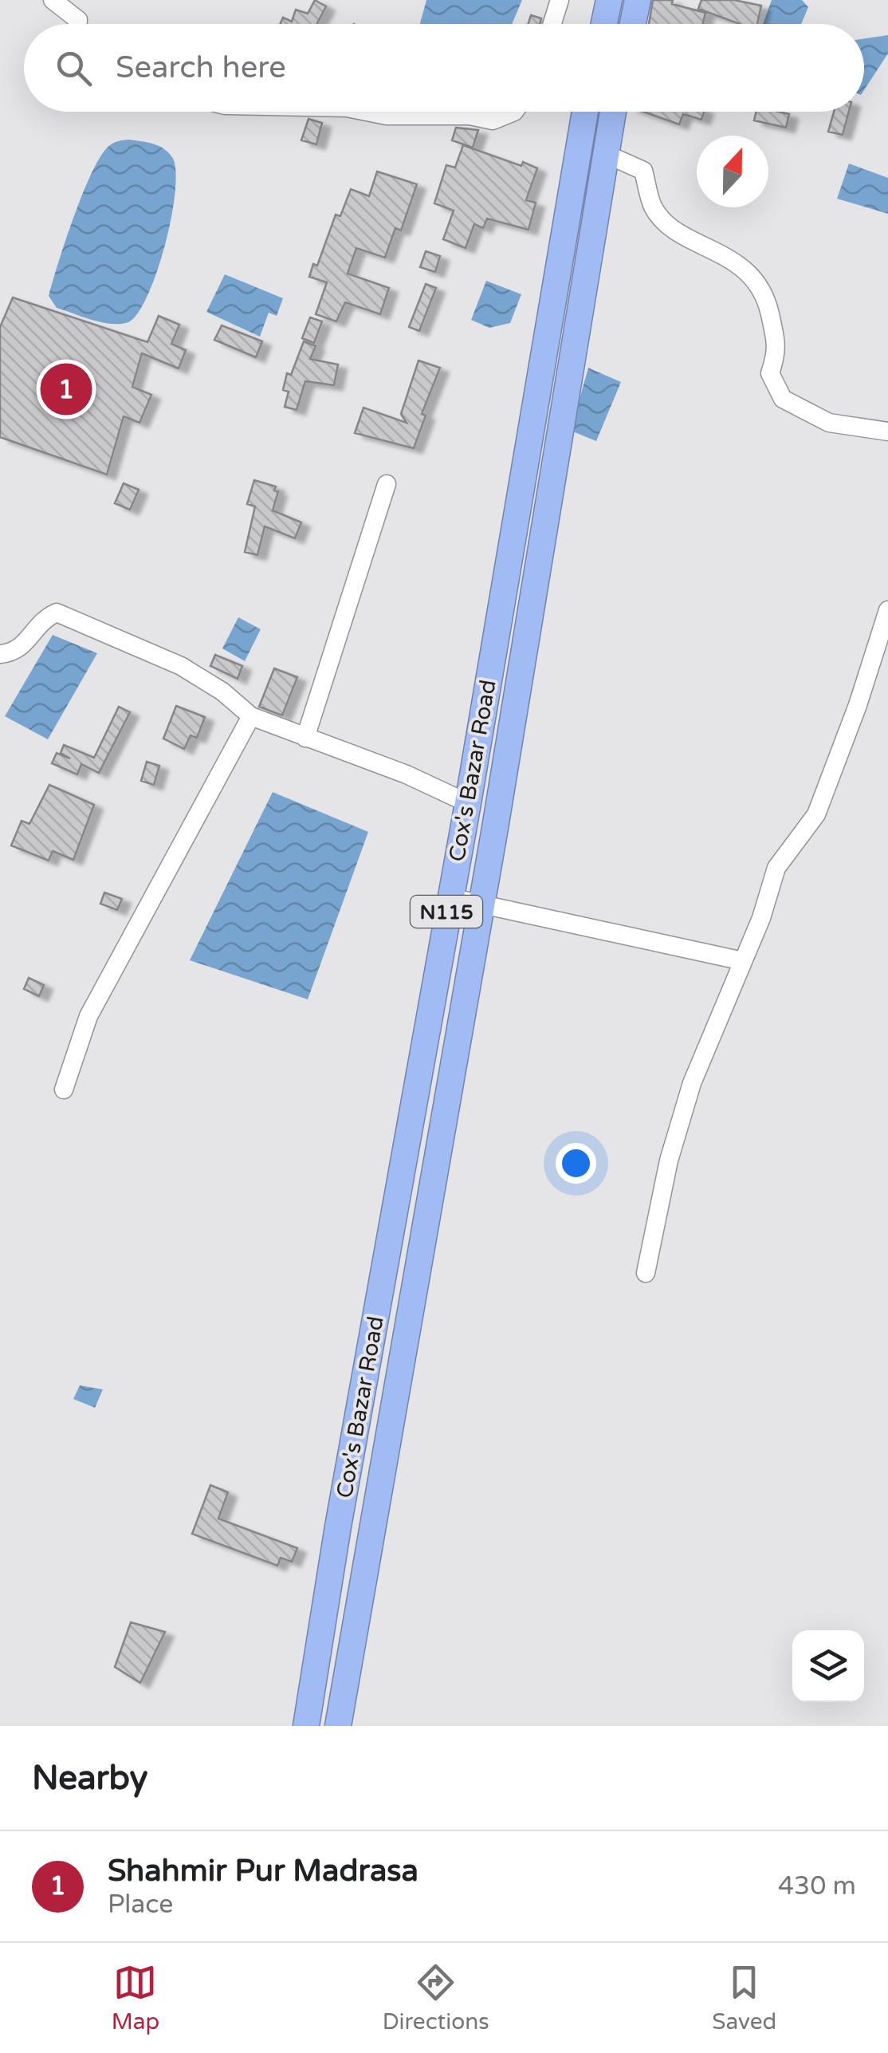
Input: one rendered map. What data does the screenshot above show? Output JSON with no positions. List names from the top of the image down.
{
  "streets": {
    "highway": ["Cox's Bazar Road", "N115"]
  },
  "north": "top",
  "page": {
    "search": "Search here",
    "pins": "1",
    "heading": "Nearby",
    "list": [
      {
        "mark": "1",
        "name": "Shahmir Pur Madrasa",
        "note": "Place",
        "value": "430 m"
      }
    ],
    "nav": ["Map", "Directions", "Saved"]
  }
}
